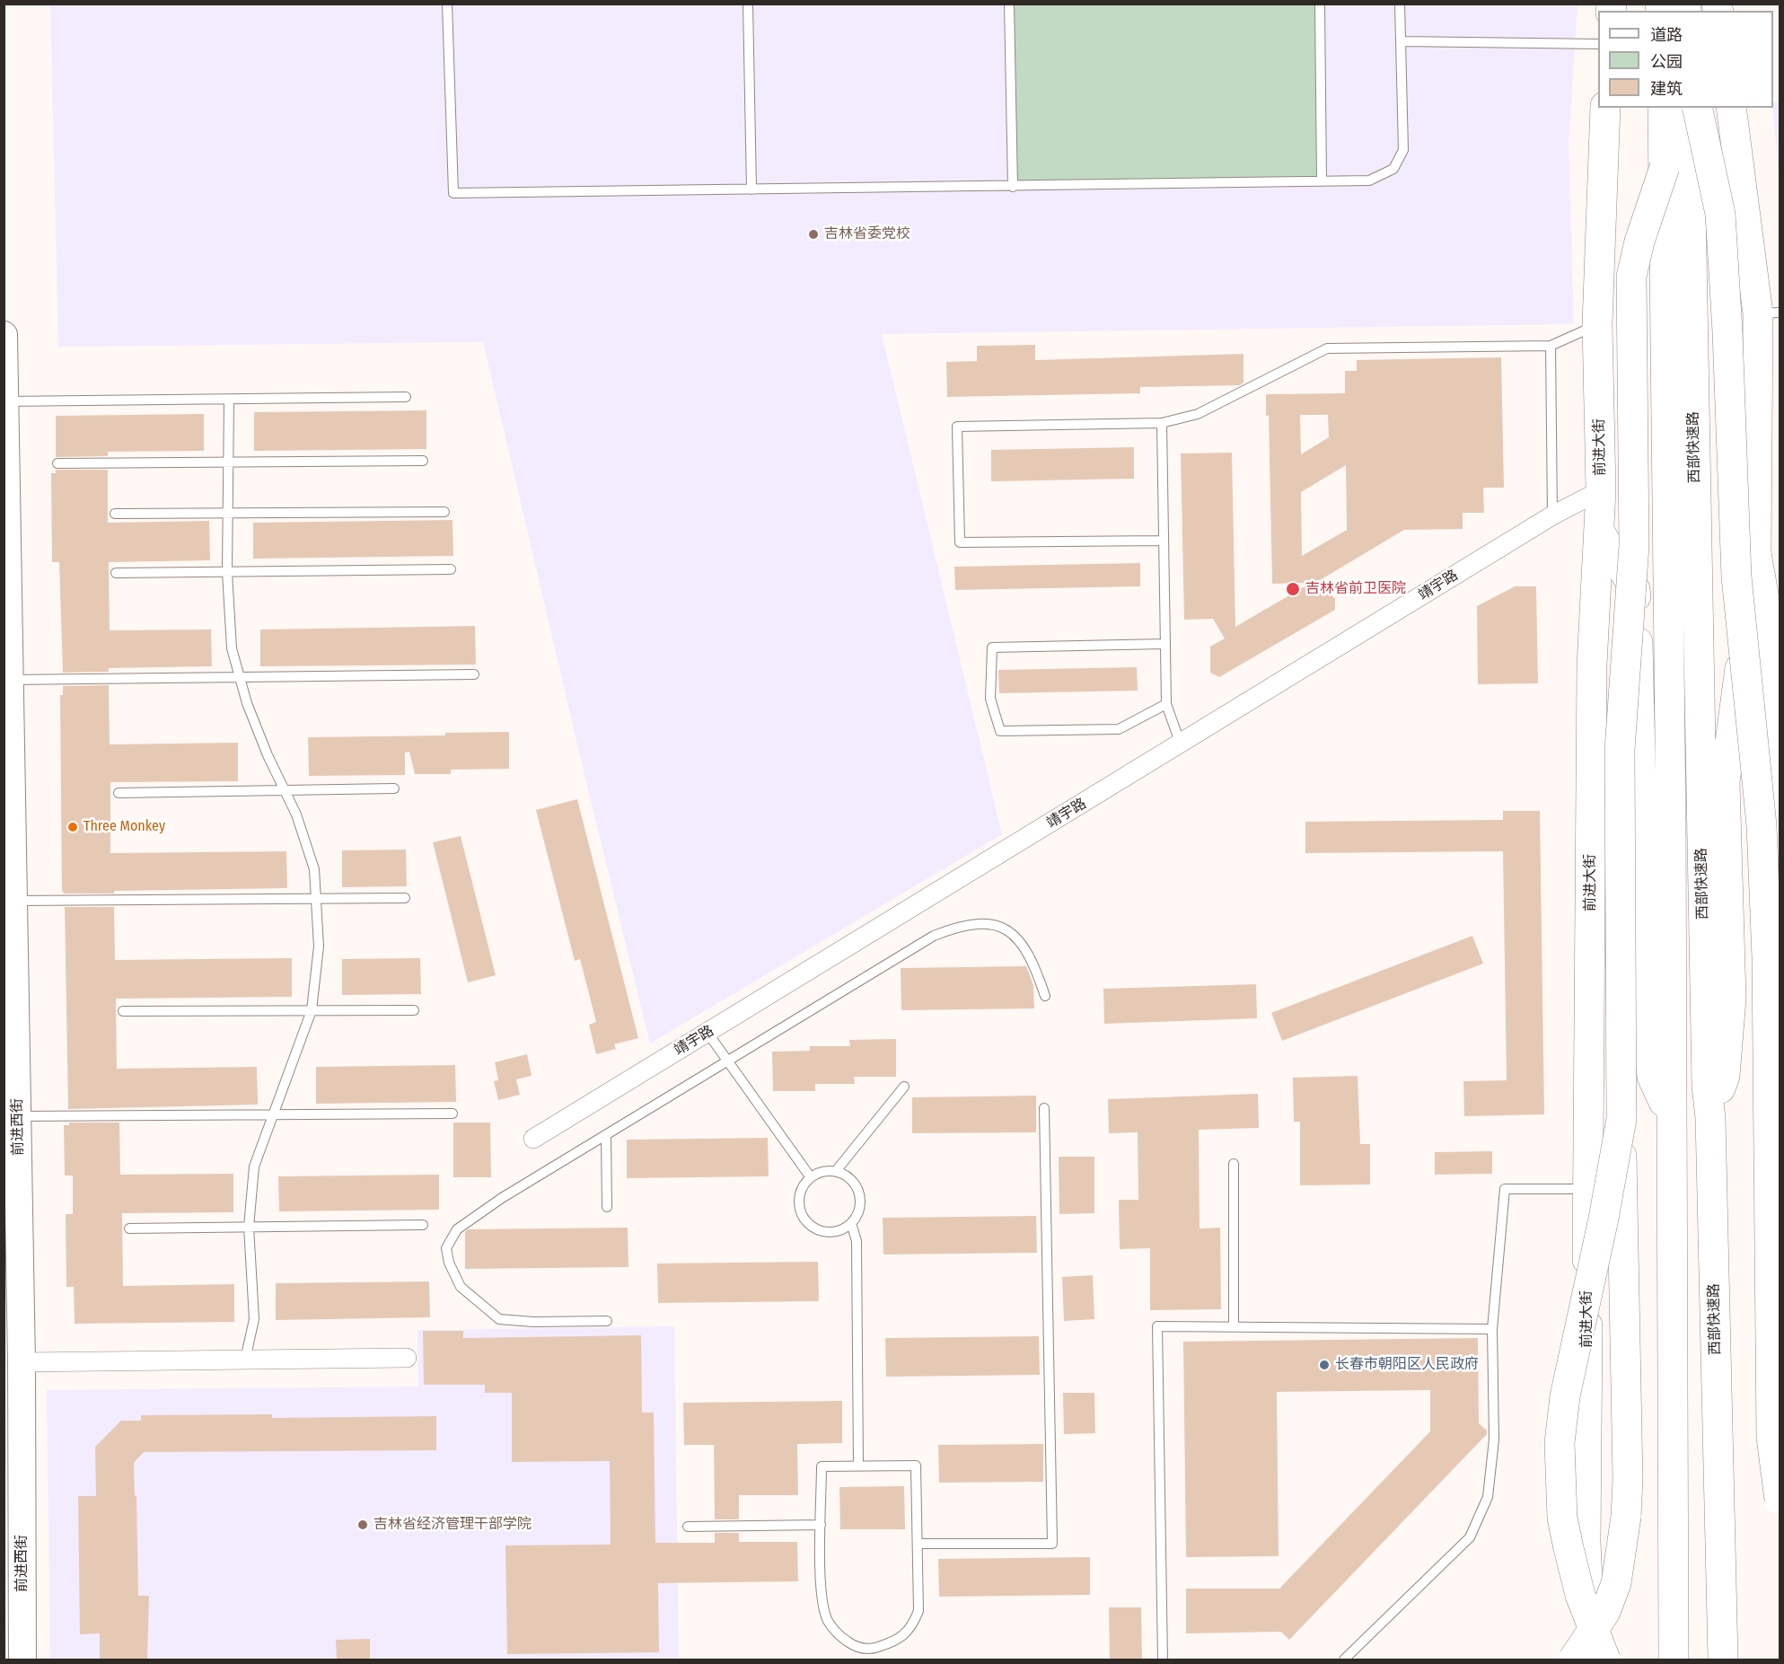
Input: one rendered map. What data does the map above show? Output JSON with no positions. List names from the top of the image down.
{
  "streets": {
    "main road": ["前进大街", "西部快速路"],
    "street": ["靖宇路", "前进西街"]
  },
  "crossings": [
    ["前进大街", "靖宇路"]
  ],
  "places": [
    "吉林省委党校",
    "吉林省前卫医院",
    "Three Monkey",
    "长春市朝阳区人民政府",
    "吉林省经济管理干部学院"
  ],
  "legend": ["道路", "公园", "建筑"]
}
